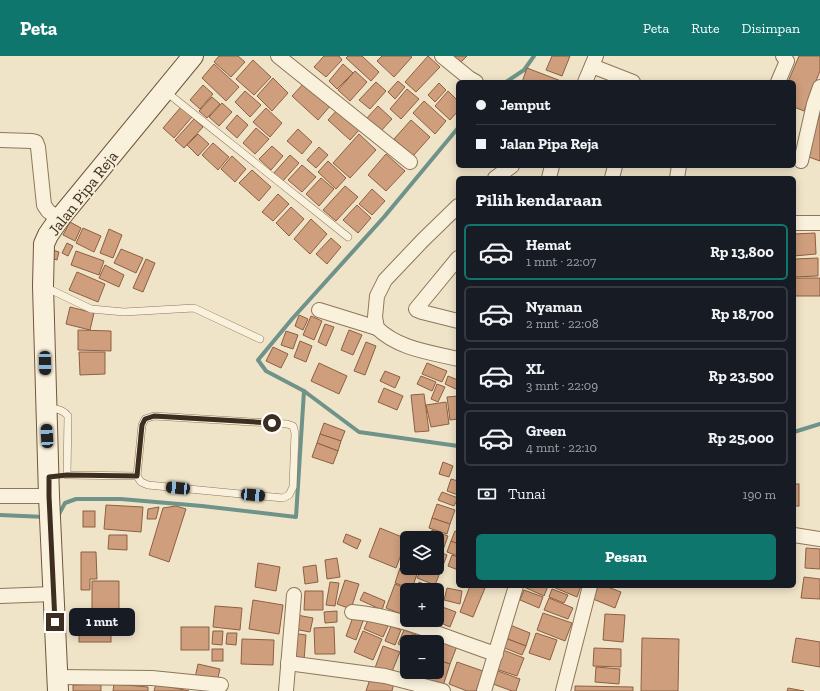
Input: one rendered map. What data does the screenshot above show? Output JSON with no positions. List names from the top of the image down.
{
  "streets": {
    "street": ["Jalan Pipa Reja"]
  },
  "page": {
    "header": "Peta",
    "nav": ["Peta", "Rute", "Disimpan"],
    "banner": ["Jemput", "Jalan Pipa Reja"],
    "heading": "Pilih kendaraan",
    "list": [
      {
        "name": "Hemat",
        "note": "1 mnt · 22:07",
        "value": "Rp 13,800"
      },
      {
        "name": "Nyaman",
        "note": "2 mnt · 22:08",
        "value": "Rp 18,700"
      },
      {
        "name": "XL",
        "note": "3 mnt · 22:09",
        "value": "Rp 23,500"
      },
      {
        "name": "Green",
        "note": "4 mnt · 22:10",
        "value": "Rp 25,000"
      }
    ],
    "pay": ["Tunai", "190 m"],
    "buttons": "Pesan",
    "map_buttons": ["+", "−"],
    "bubble": "1 mnt"
  }
}
